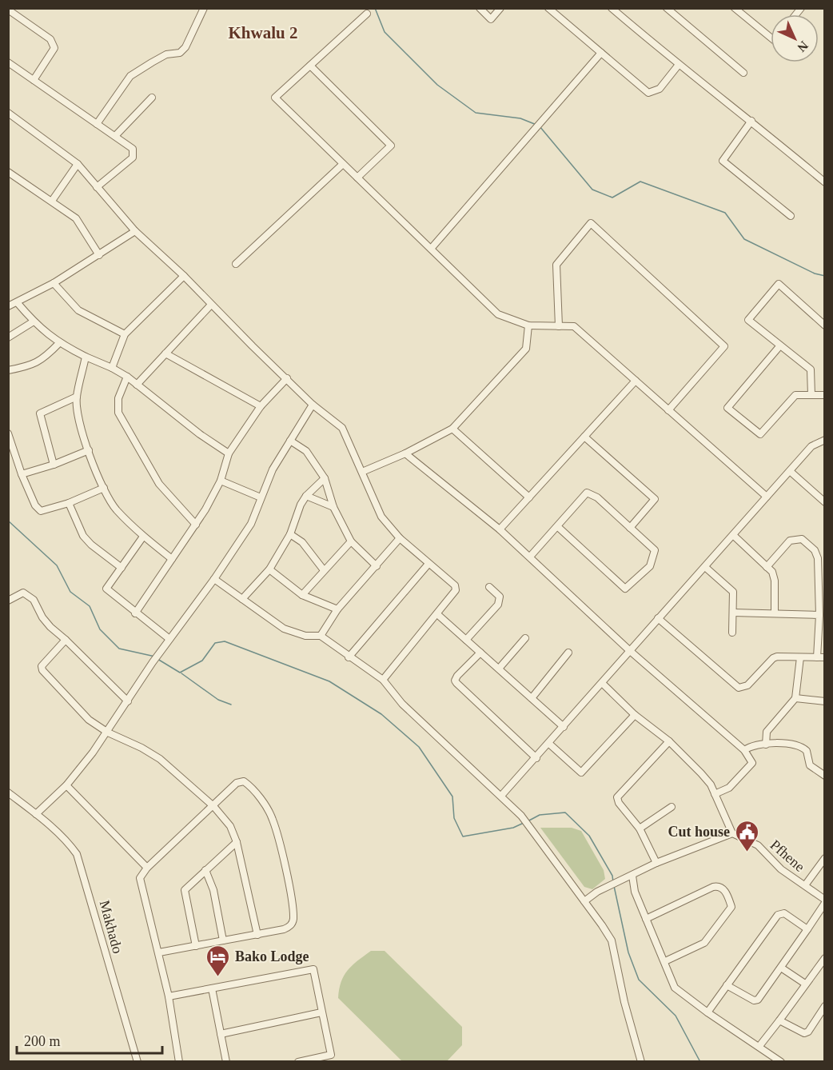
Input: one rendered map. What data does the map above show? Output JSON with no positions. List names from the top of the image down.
{
  "streets": {
    "street": ["Pfhene", "Makhado"]
  },
  "districts": ["Khwalu 2"],
  "places": {
    "public building": ["Cut house"],
    "hotel": ["Bako Lodge"]
  },
  "scale_bar": "200 m",
  "north": "bottom right"
}
